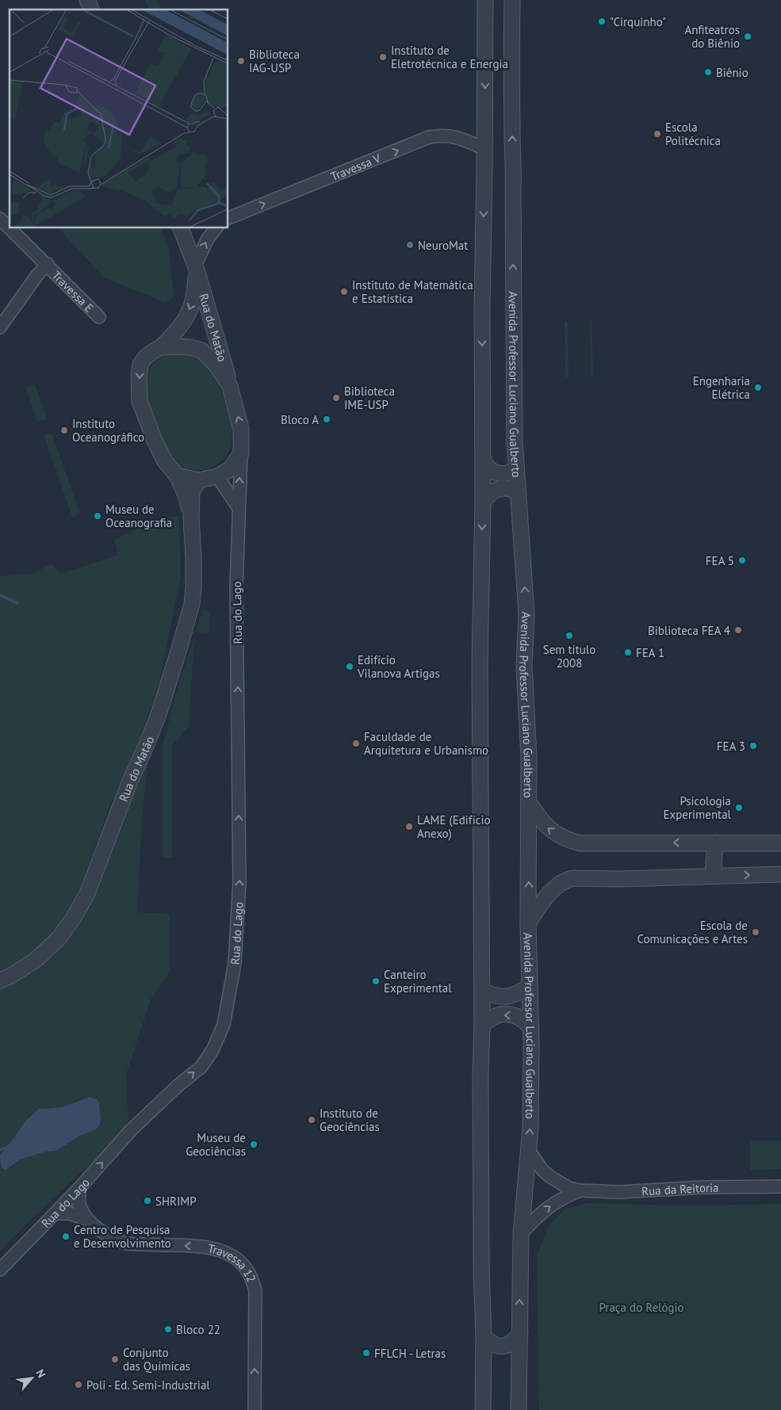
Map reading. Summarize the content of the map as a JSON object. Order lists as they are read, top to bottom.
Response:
{
  "streets": {
    "street": [
      "Travessa V",
      "Travessa E",
      "Rua do Matão",
      "Avenida Professor Luciano Gualberto",
      "Rua do Lago",
      "Rua da Reitoria",
      "Travessa 12"
    ]
  },
  "crossings": [
    ["Rua do Matão", "Rua do Lago"],
    ["Avenida Professor Luciano Gualberto", "Rua da Reitoria"],
    ["Rua do Lago", "Travessa 12"]
  ],
  "one_way": ["Travessa V", "Rua do Lago", "Travessa 12"],
  "parks": ["Praça do Relógio"],
  "places": [
    "\"Cirquinho\"",
    "Anfiteatros do Biênio",
    "Instituto de Eletrotécnica e Energia",
    "Biblioteca IAG-USP",
    "Biênio",
    "Escola Politécnica",
    "NeuroMat",
    "Instituto de Matemática e Estatística",
    "Engenharia Elétrica",
    "Biblioteca IME-USP",
    "Bloco A",
    "Instituto Oceanográfico",
    "Museu de Oceanografia",
    "FEA 5",
    "Biblioteca FEA 4",
    "Sem título 2008",
    "FEA 1",
    "Edifício Vilanova Artigas",
    "Faculdade de Arquitetura e Urbanismo",
    "FEA 3",
    "Psicologia Experimental",
    "LAME (Edifício Anexo)",
    "Escola de Comunicações e Artes",
    "Canteiro Experimental",
    "Instituto de Geociências",
    "Museu de Geociências",
    "SHRIMP",
    "Centro de Pesquisa e Desenvolvimento",
    "Bloco 22",
    "FFLCH - Letras",
    "Conjunto das Químicas",
    "Poli - Ed. Semi-Industrial"
  ],
  "north": "top right"
}
